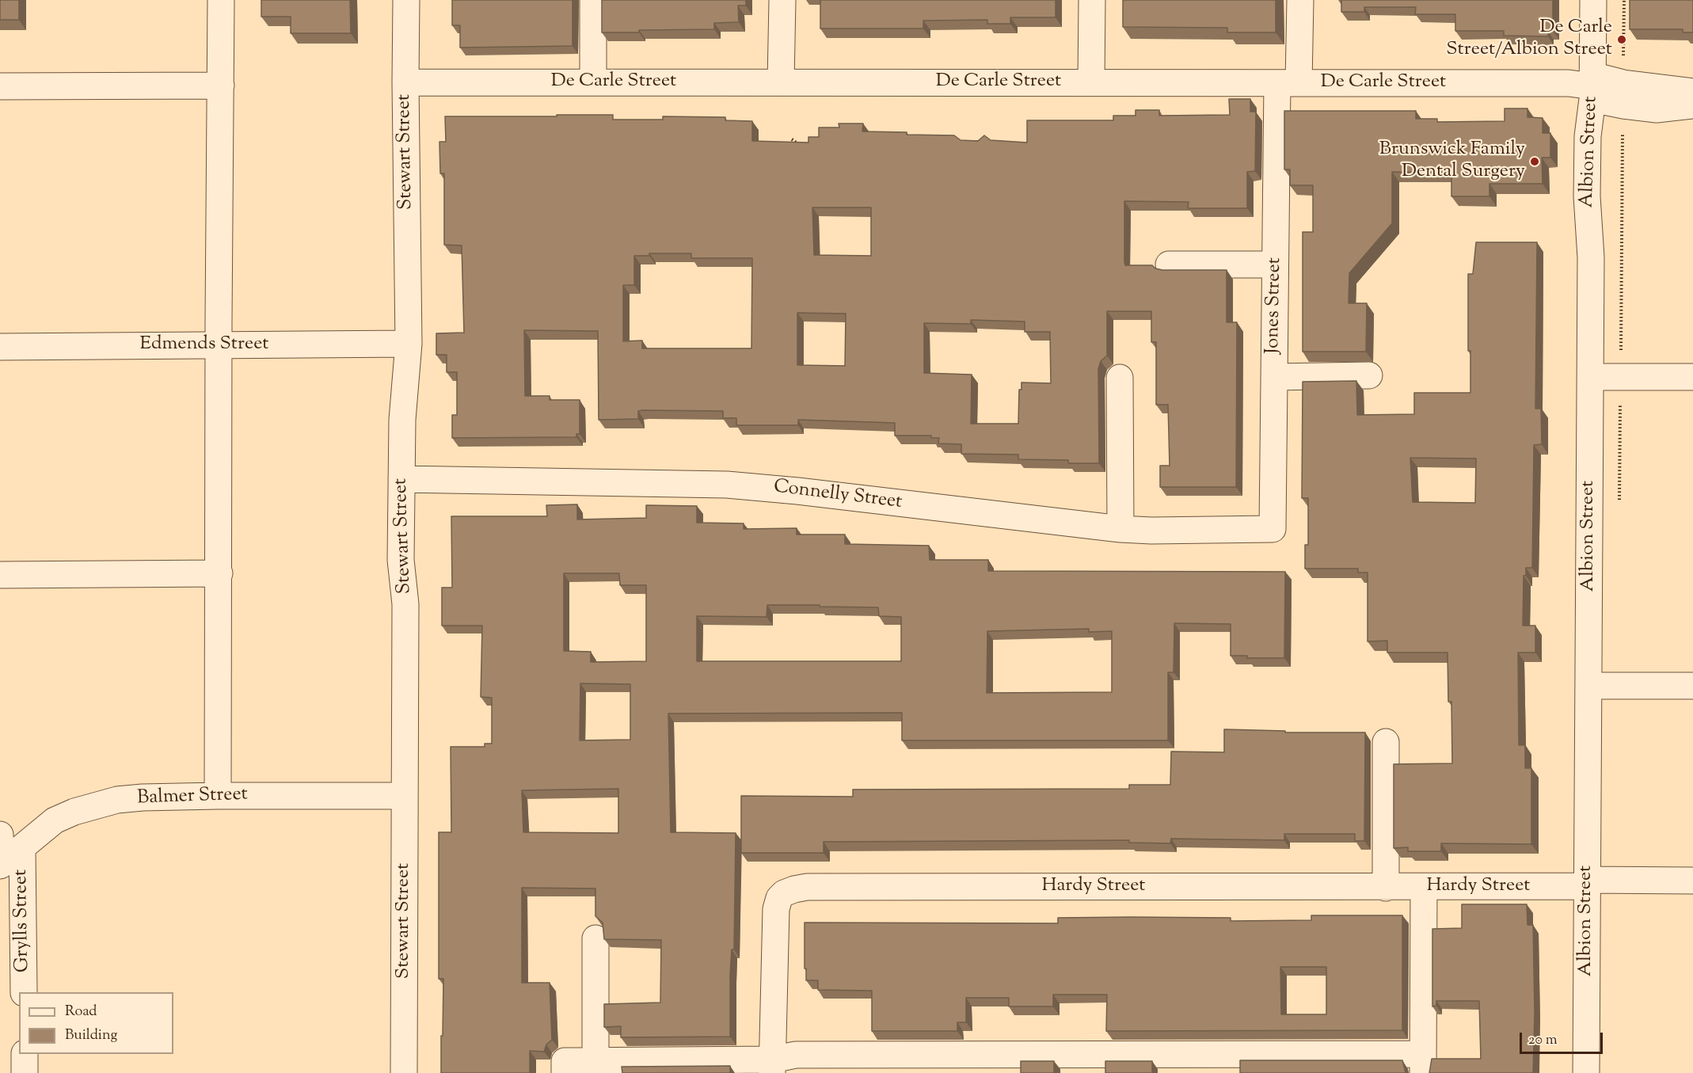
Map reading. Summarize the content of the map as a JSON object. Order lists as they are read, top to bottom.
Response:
{
  "streets": {
    "street": [
      "De Carle Street",
      "Stewart Street",
      "Albion Street",
      "Jones Street",
      "Edmends Street",
      "Connelly Street",
      "Balmer Street",
      "Hardy Street",
      "Grylls Street"
    ]
  },
  "crossings": [
    ["De Carle Street", "Stewart Street"],
    ["De Carle Street", "Albion Street"],
    ["De Carle Street", "Jones Street"],
    ["Stewart Street", "Edmends Street"],
    ["Stewart Street", "Connelly Street"],
    ["Stewart Street", "Balmer Street"],
    ["Albion Street", "Hardy Street"],
    ["Jones Street", "Connelly Street"],
    ["Balmer Street", "Grylls Street"]
  ],
  "places": ["De Carle Street/Albion Street", "Brunswick Family Dental Surgery"],
  "legend": ["Road", "Building"],
  "scale_bar": "20 m"
}
